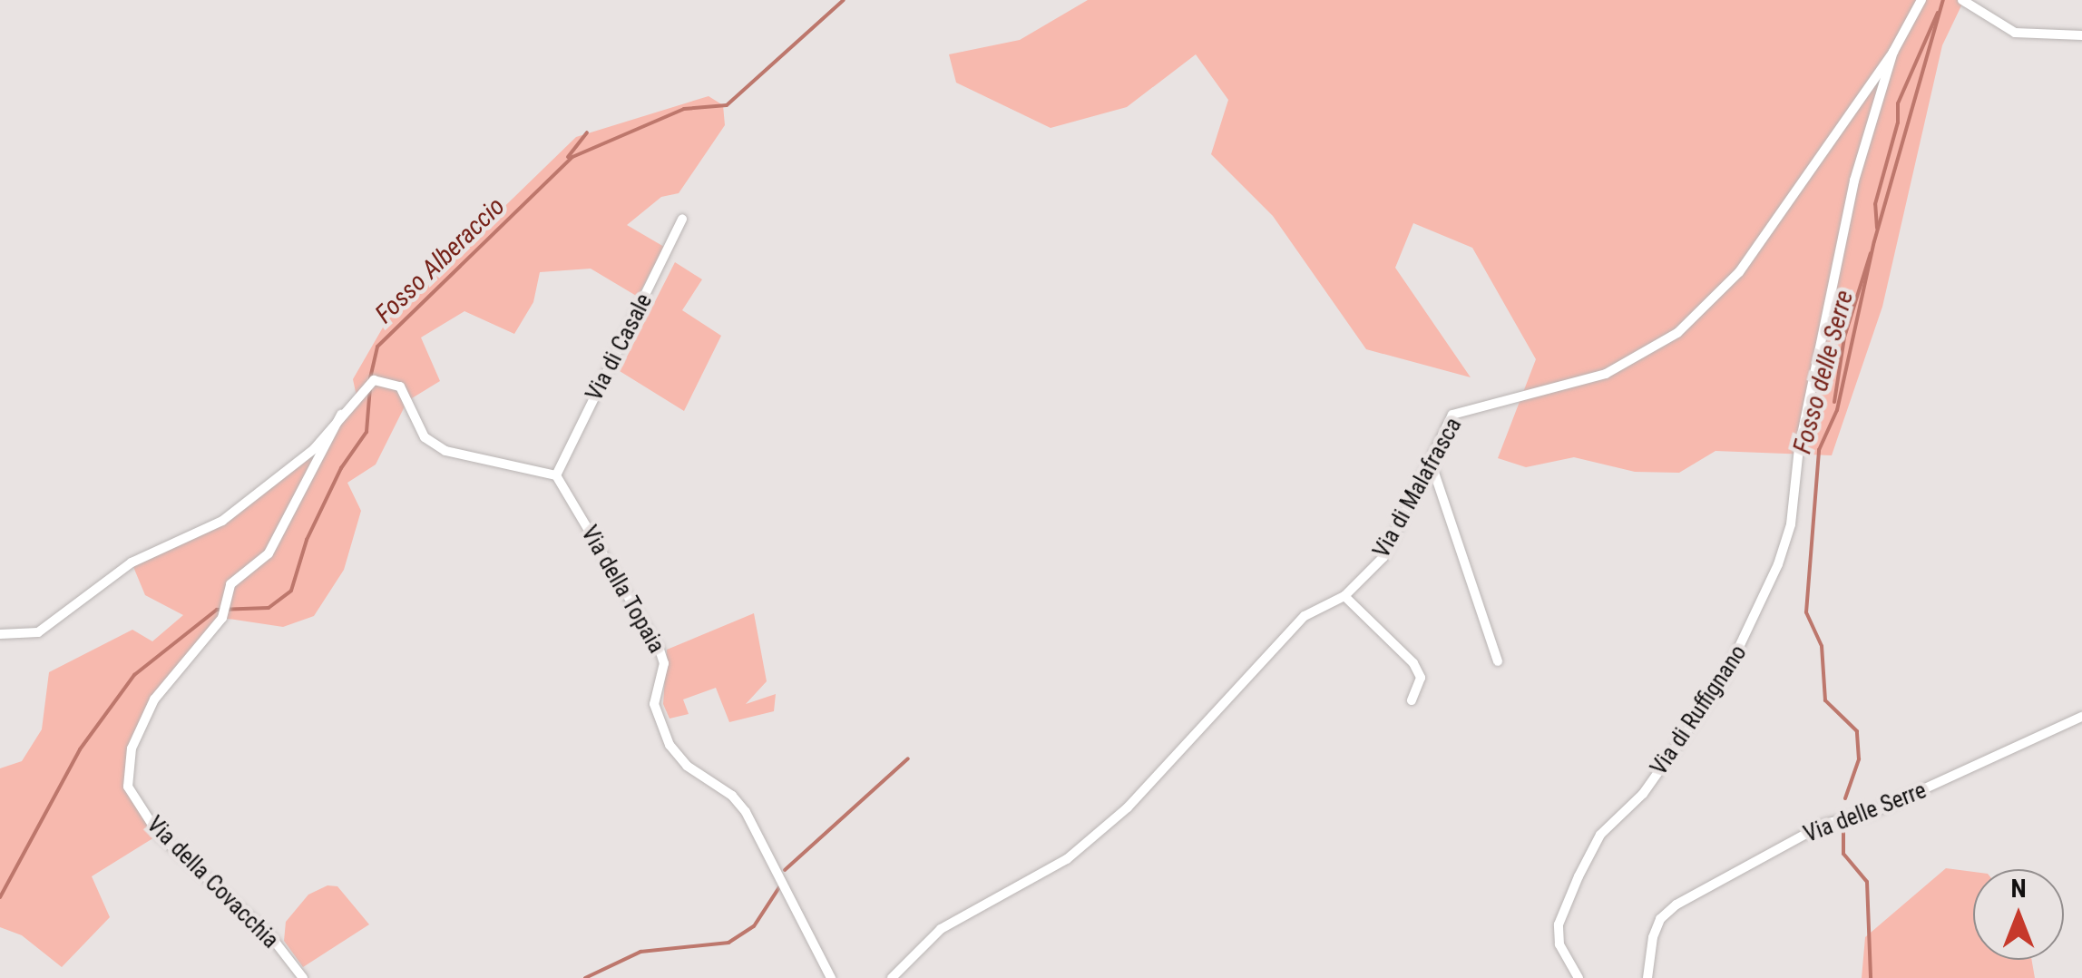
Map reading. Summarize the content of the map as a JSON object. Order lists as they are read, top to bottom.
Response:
{
  "streets": {
    "street": [
      "Via di Casale",
      "Via di Malafrasca",
      "Via della Topaia",
      "Via di Ruffignano",
      "Via delle Serre",
      "Via della Covacchia"
    ]
  },
  "crossings": [
    ["Via di Casale", "Via della Topaia"],
    ["Via di Malafrasca", "Via di Ruffignano"]
  ],
  "water": ["Fosso Alberaccio", "Fosso delle Serre"],
  "north": "top"
}
